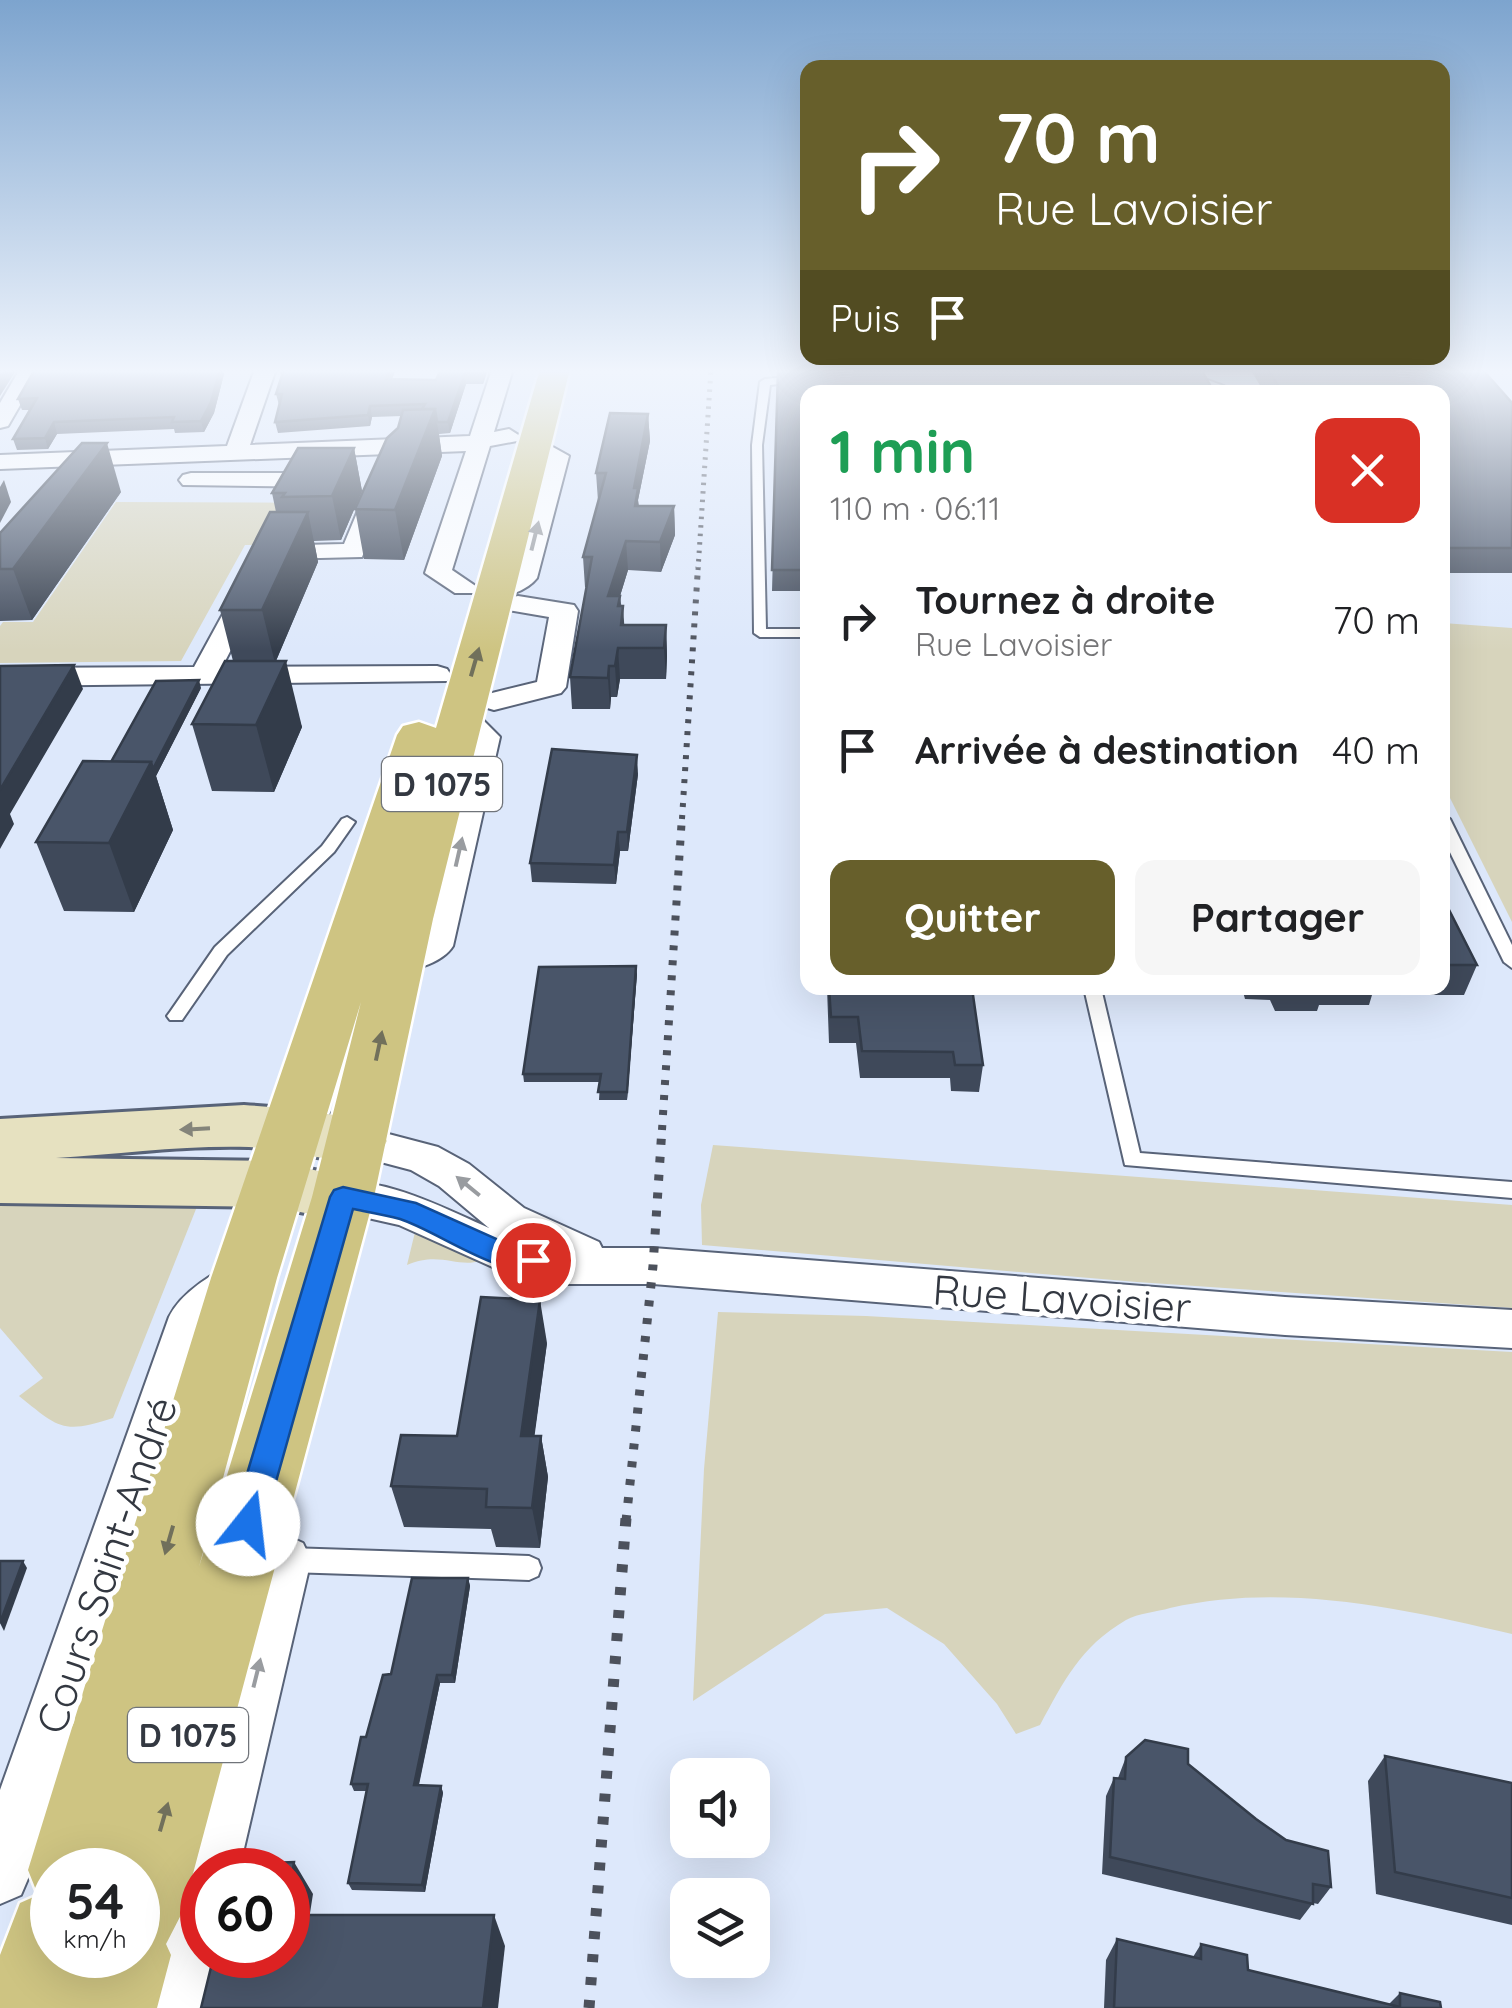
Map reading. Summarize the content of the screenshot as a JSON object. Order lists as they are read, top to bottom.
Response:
{
  "streets": {
    "main road": ["D 1075", "Cours Saint-André"],
    "street": ["Rue Lavoisier"]
  },
  "crossings": [
    ["Rue Lavoisier", "Cours Saint-André"]
  ],
  "page": {
    "turn": ["70 m", "Rue Lavoisier"],
    "then": "Puis",
    "heading": ["1 min", "110 m · 06:11"],
    "list": [
      {
        "name": "Tournez à droite",
        "note": "Rue Lavoisier",
        "value": "70 m"
      },
      {
        "name": "Arrivée à destination",
        "value": "40 m"
      }
    ],
    "buttons": ["Quitter", "Partager"],
    "speed": "54 km/h",
    "limit": "60"
  }
}
